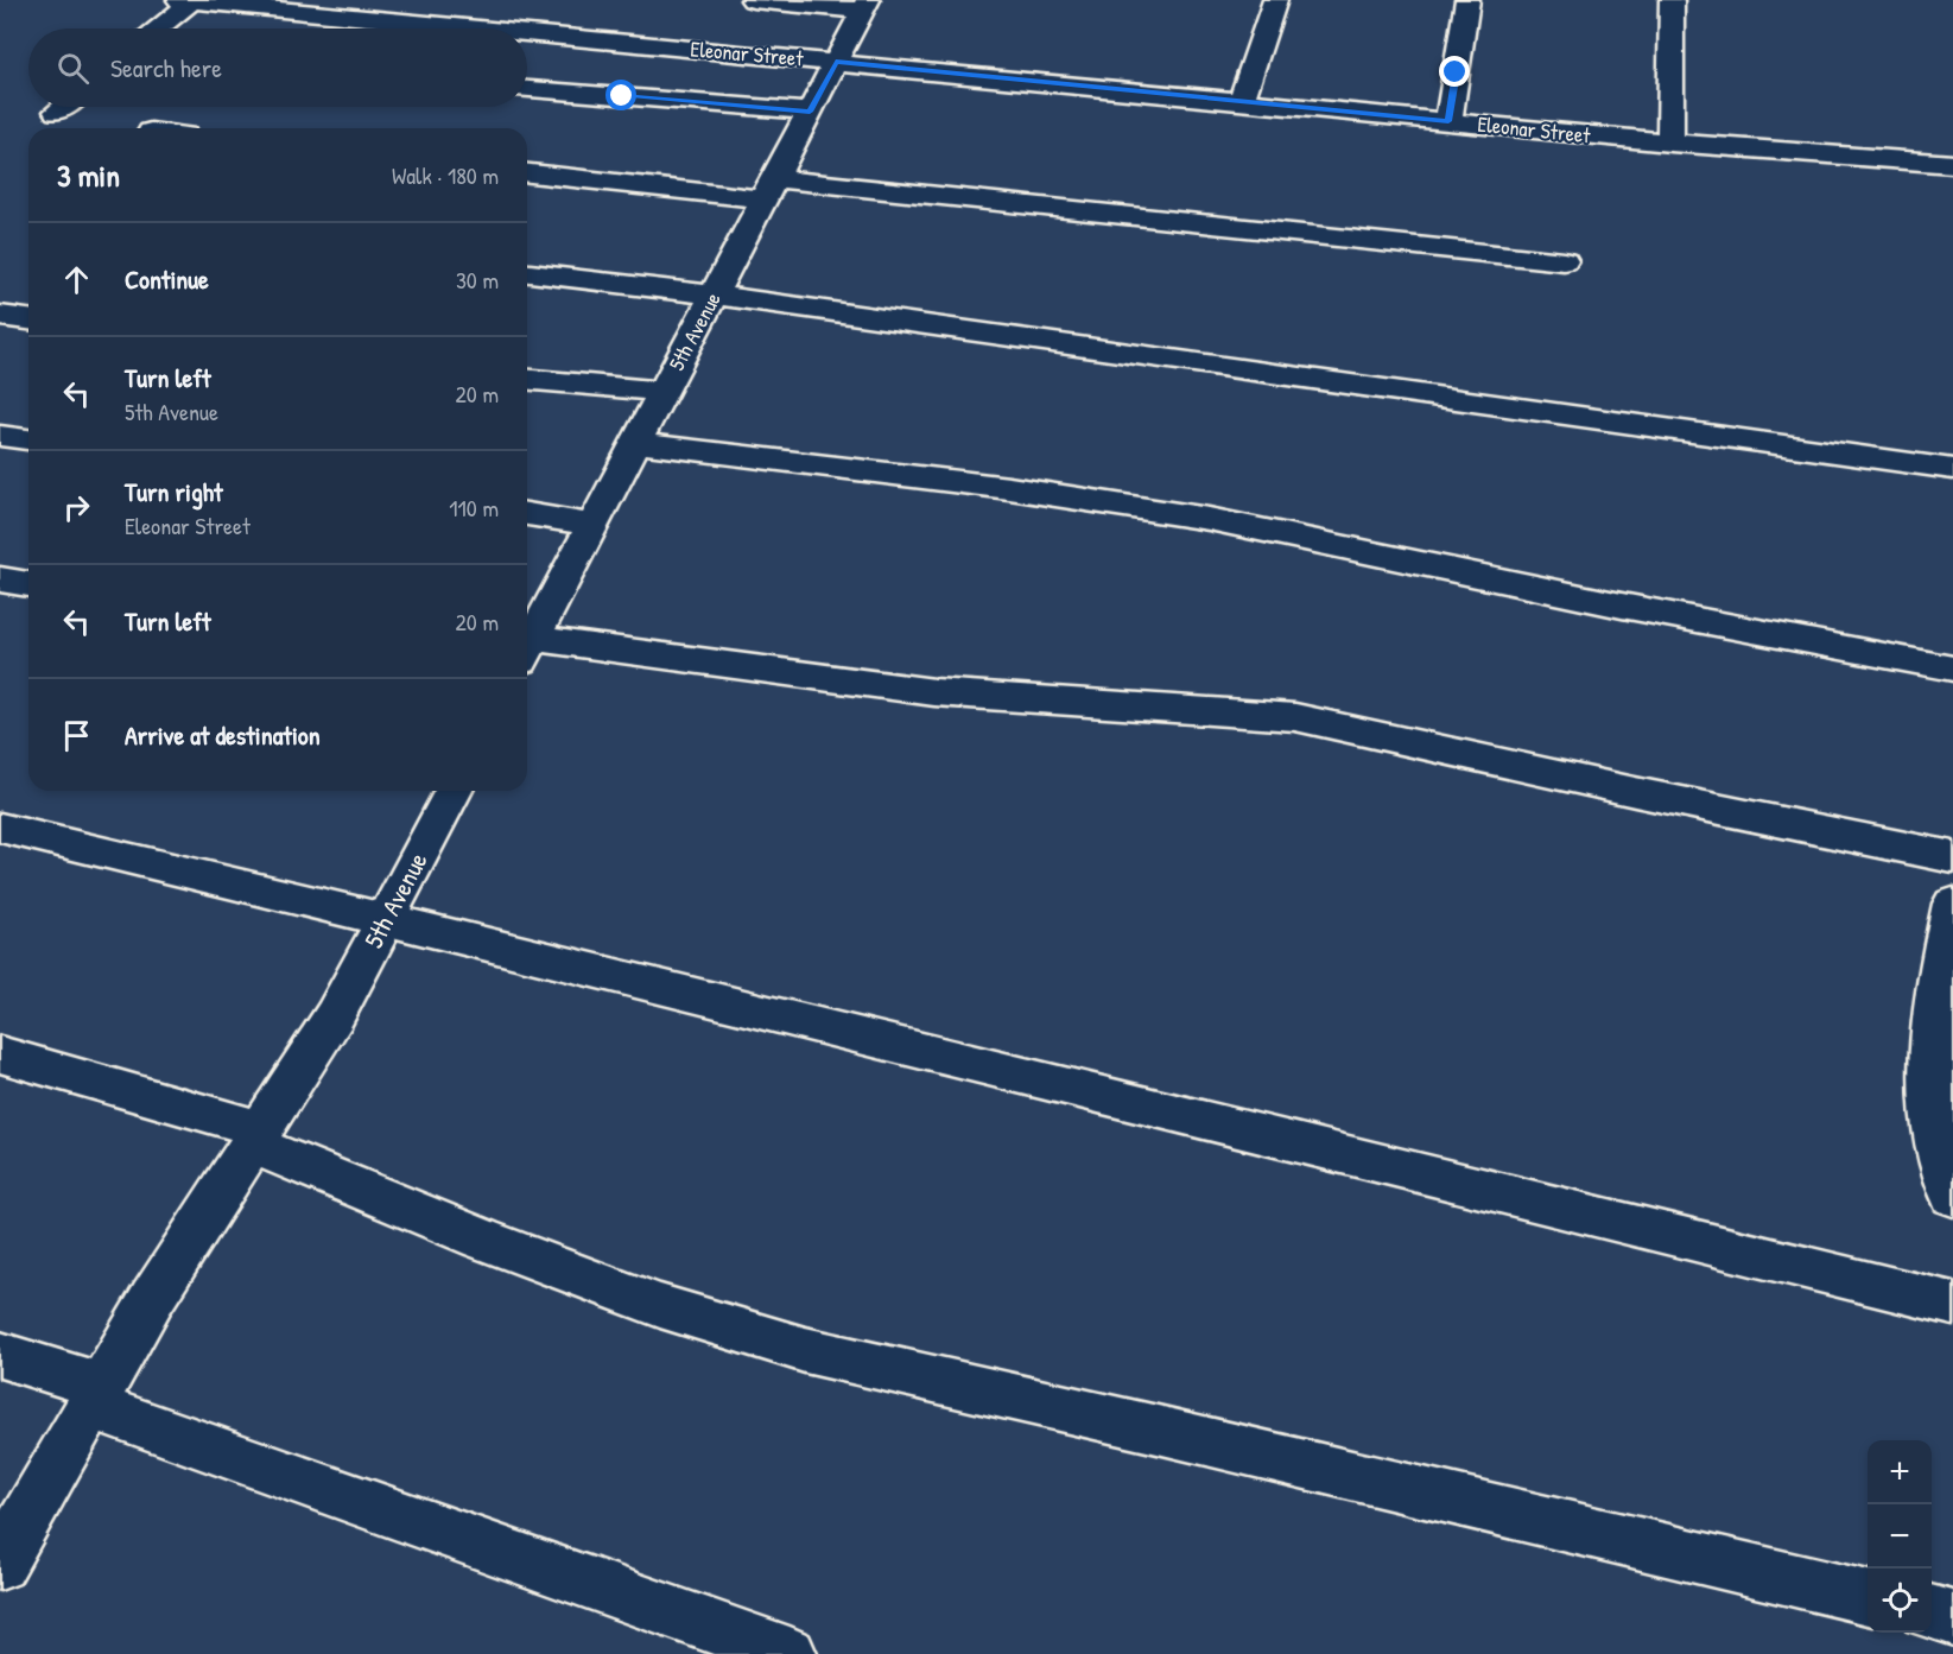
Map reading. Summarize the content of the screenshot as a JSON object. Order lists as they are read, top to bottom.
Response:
{
  "streets": {
    "street": ["Eleonar Street", "5th Avenue"]
  },
  "crossings": [
    ["Eleonar Street", "5th Avenue"]
  ],
  "page": {
    "search": "Search here",
    "heading": ["3 min", "Walk · 180 m"],
    "list": [
      ["Continue", "30 m"],
      ["Turn left", "5th Avenue", "20 m"],
      ["Turn right", "Eleonar Street", "110 m"],
      ["Turn left", "20 m"],
      "Arrive at destination"
    ],
    "map_buttons": ["+", "−"]
  }
}
